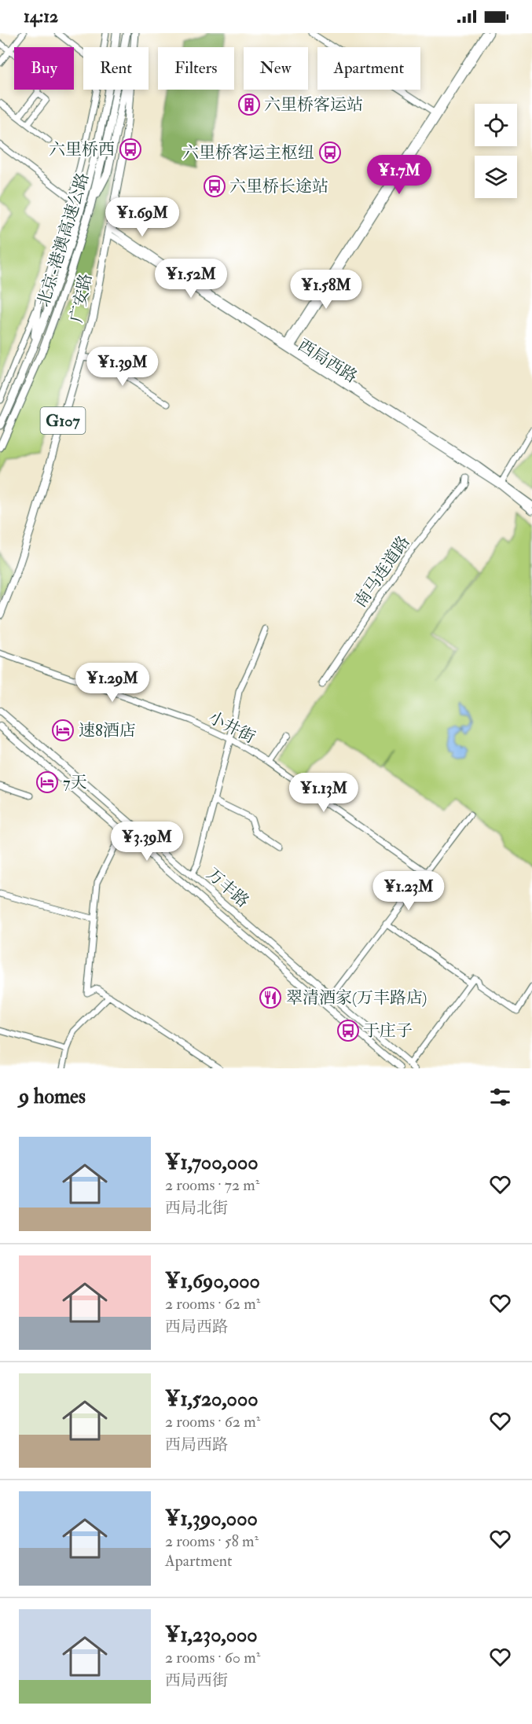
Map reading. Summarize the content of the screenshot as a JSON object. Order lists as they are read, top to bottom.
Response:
{
  "streets": {
    "highway": ["北京-港澳高速公路", "广安路", "G107"],
    "main road": ["万丰路"],
    "street": ["西局西路", "南马连道路", "小井街"]
  },
  "crossings": [
    ["广安路", "西局西路"]
  ],
  "places": {
    "building": ["六里桥客运站"],
    "bus stop": [
      "六里桥西",
      "六里桥客运主枢纽",
      "六里桥长途站",
      "于庄子"
    ],
    "hotel": ["速8酒店", "7天"],
    "restaurant": ["翠清酒家(万丰路店)"]
  },
  "page": {
    "status": "14:12",
    "chip": [
      "Buy",
      "Rent",
      "Filters",
      "New",
      "Apartment"
    ],
    "price": [
      "¥1.7M",
      "¥1.69M",
      "¥1.52M",
      "¥1.58M",
      "¥1.39M",
      "¥1.29M",
      "¥1.13M",
      "¥3.39M",
      "¥1.23M"
    ],
    "heading": "9 homes",
    "list": [
      {
        "name": "¥1,700,000",
        "note": "2 rooms · 72 m² · 西局北街"
      },
      {
        "name": "¥1,690,000",
        "note": "2 rooms · 62 m² · 西局西路"
      },
      {
        "name": "¥1,520,000",
        "note": "2 rooms · 62 m² · 西局西路"
      },
      {
        "name": "¥1,390,000",
        "note": "2 rooms · 58 m² · Apartment"
      },
      {
        "name": "¥1,230,000",
        "note": "2 rooms · 60 m² · 西局西街"
      }
    ]
  }
}
